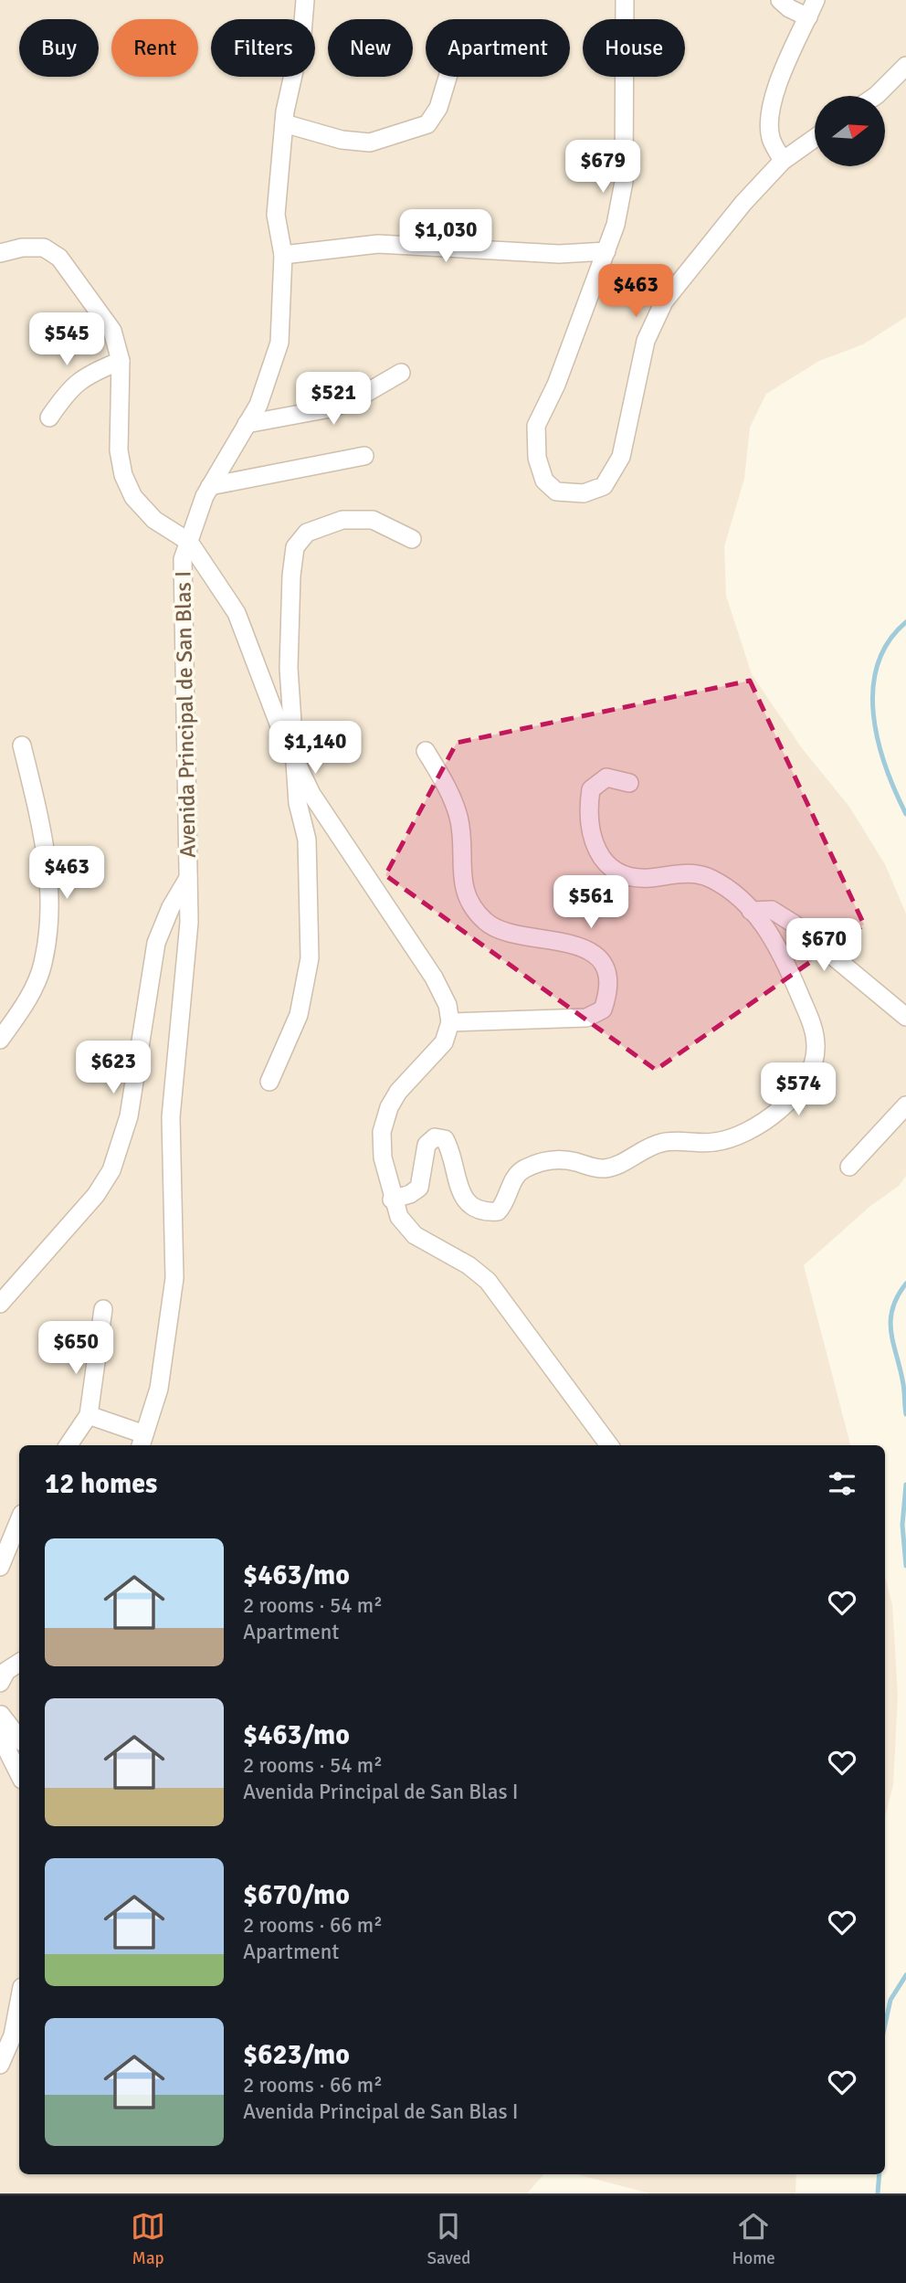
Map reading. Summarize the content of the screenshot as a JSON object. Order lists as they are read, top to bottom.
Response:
{
  "streets": {
    "street": ["Avenida Principal de San Blas I"]
  },
  "north": "right",
  "page": {
    "chip": [
      "Buy",
      "Rent",
      "Filters",
      "New",
      "Apartment",
      "House"
    ],
    "price": [
      "$679",
      "$1,030",
      "$463",
      "$545",
      "$521",
      "$1,140",
      "$463",
      "$561",
      "$670",
      "$623",
      "$574",
      "$650"
    ],
    "heading": "12 homes",
    "list": [
      {
        "name": "$463/mo",
        "note": "2 rooms · 54 m² · Apartment"
      },
      {
        "name": "$463/mo",
        "note": "2 rooms · 54 m² · Avenida Principal de San Blas I"
      },
      {
        "name": "$670/mo",
        "note": "2 rooms · 66 m² · Apartment"
      },
      {
        "name": "$623/mo",
        "note": "2 rooms · 66 m² · Avenida Principal de San Blas I"
      }
    ],
    "tabs": ["Map", "Saved", "Home"]
  }
}
